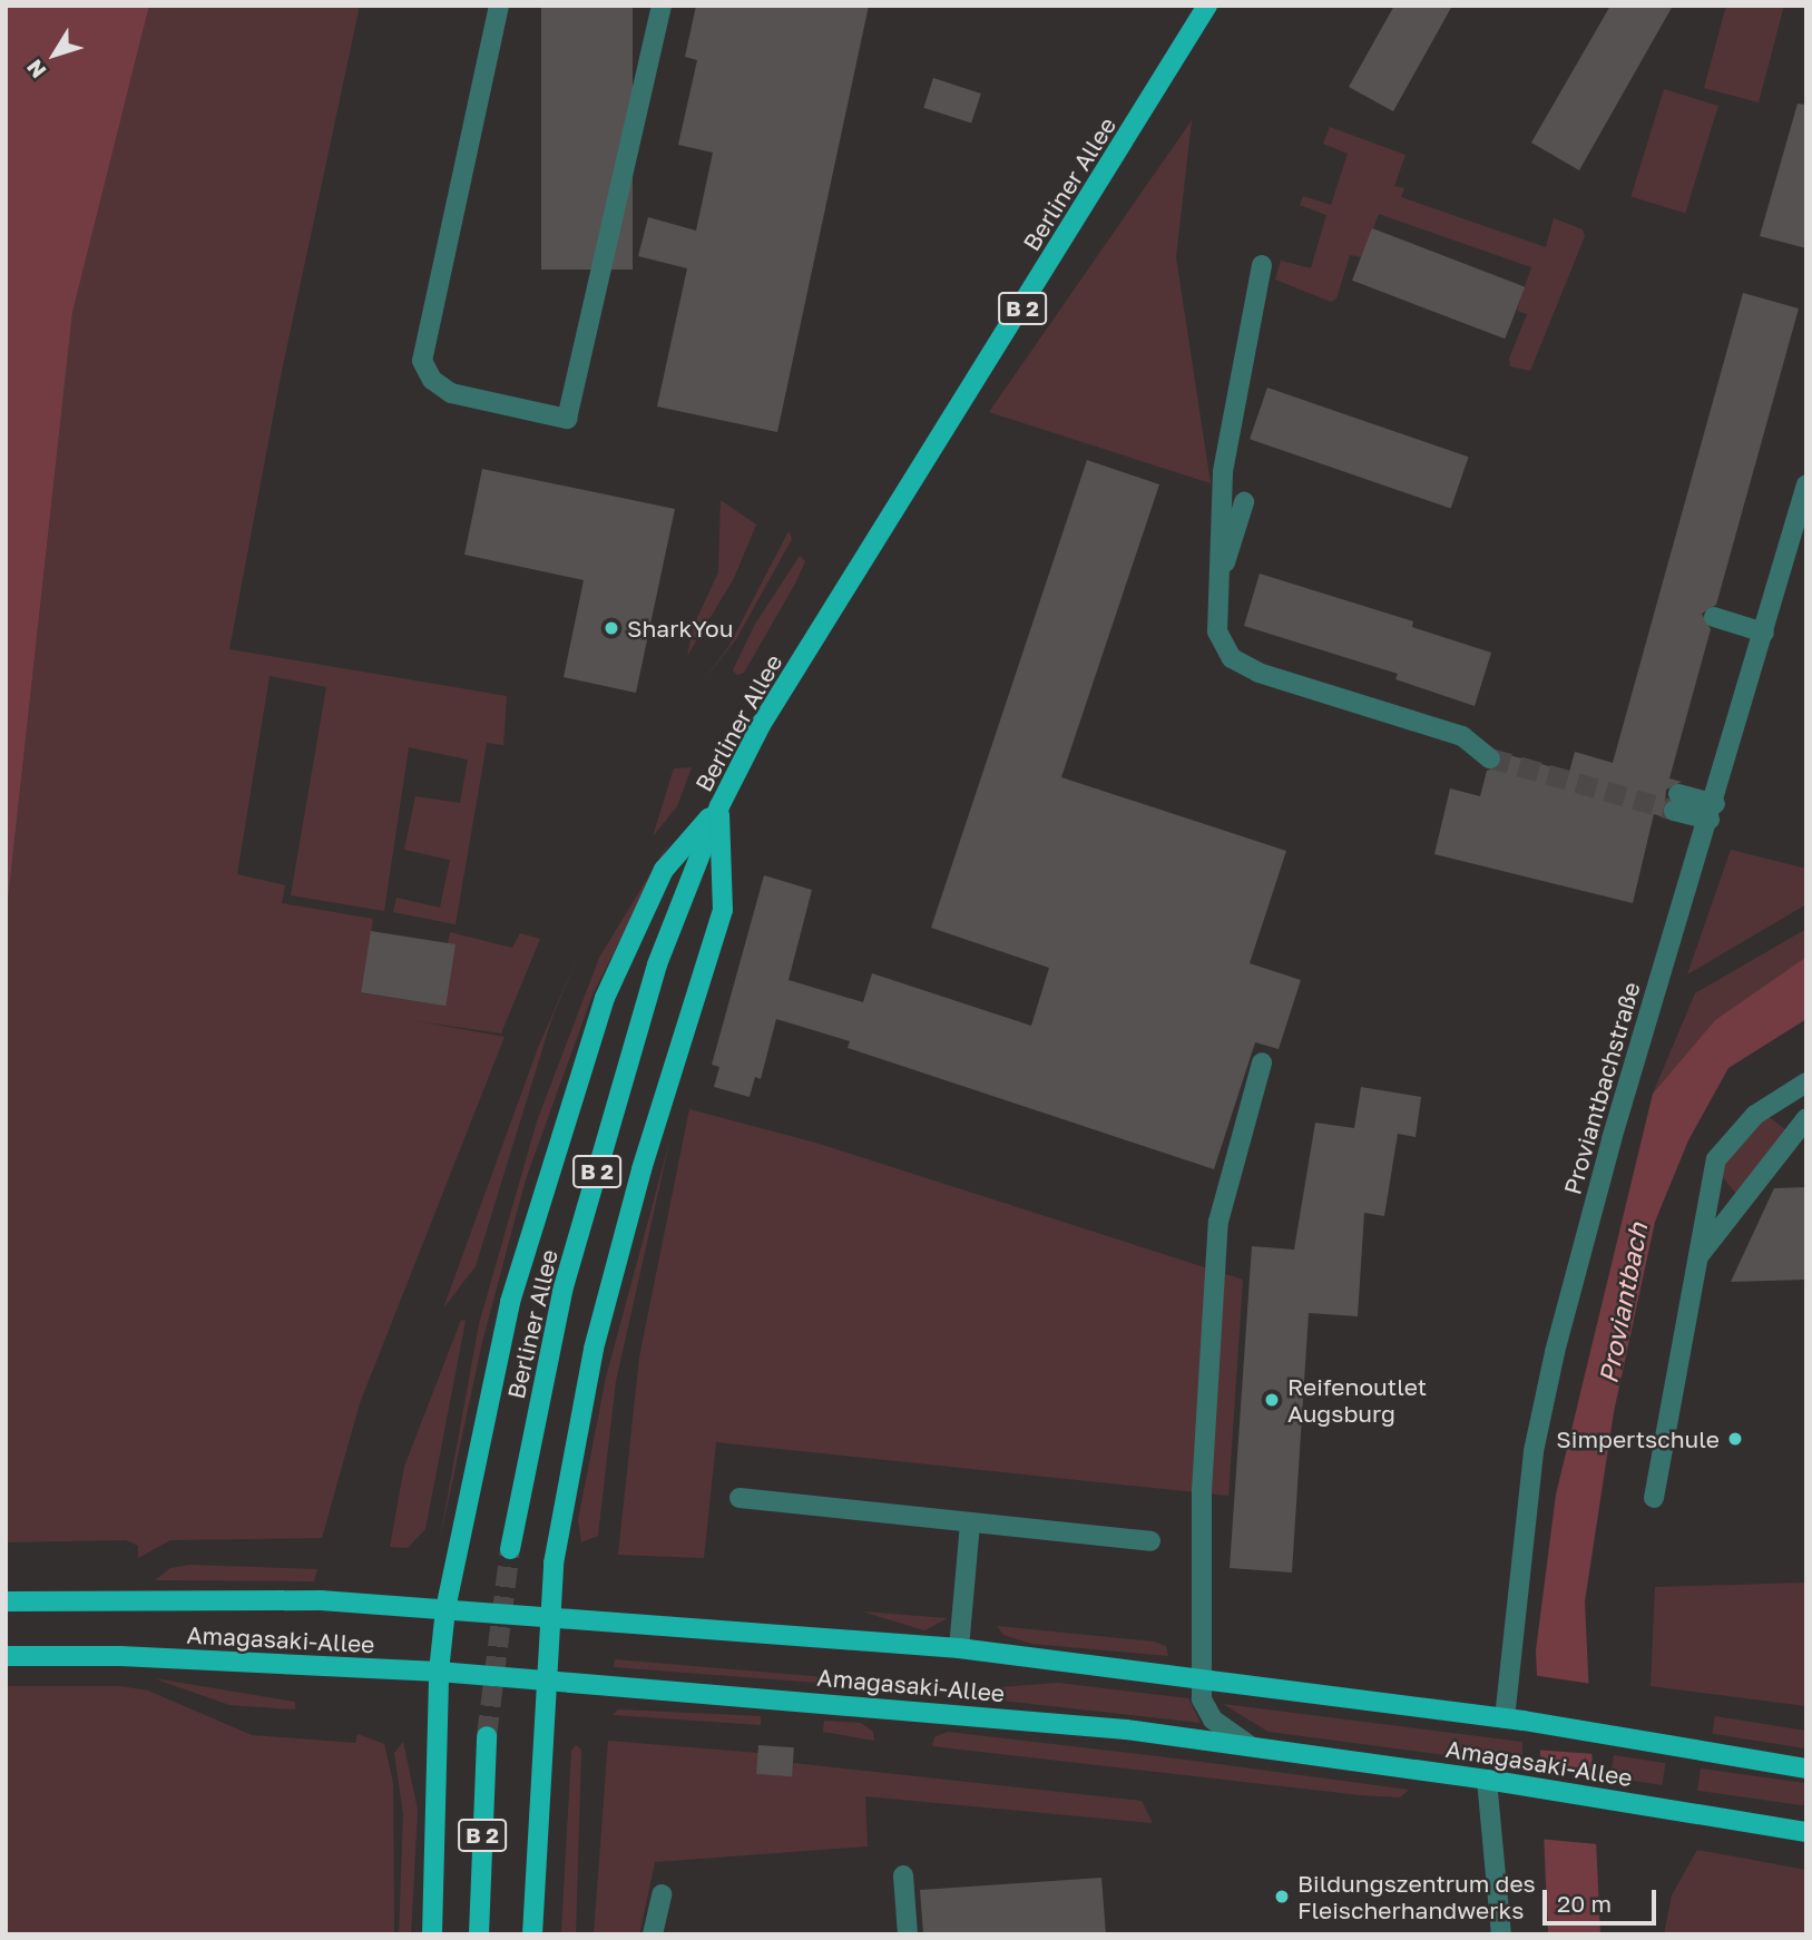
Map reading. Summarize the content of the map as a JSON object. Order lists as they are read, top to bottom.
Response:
{
  "streets": {
    "main road": ["Berliner Allee", "B 2", "Amagasaki-Allee"],
    "street": ["Proviantbachstraße"]
  },
  "crossings": [
    ["Proviantbachstraße", "Amagasaki-Allee"]
  ],
  "water": ["Proviantbach"],
  "places": [
    "SharkYou",
    "Reifenoutlet Augsburg",
    "Simpertschule",
    "Bildungszentrum des Fleischerhandwerks"
  ],
  "scale_bar": "20 m",
  "north": "bottom left"
}
